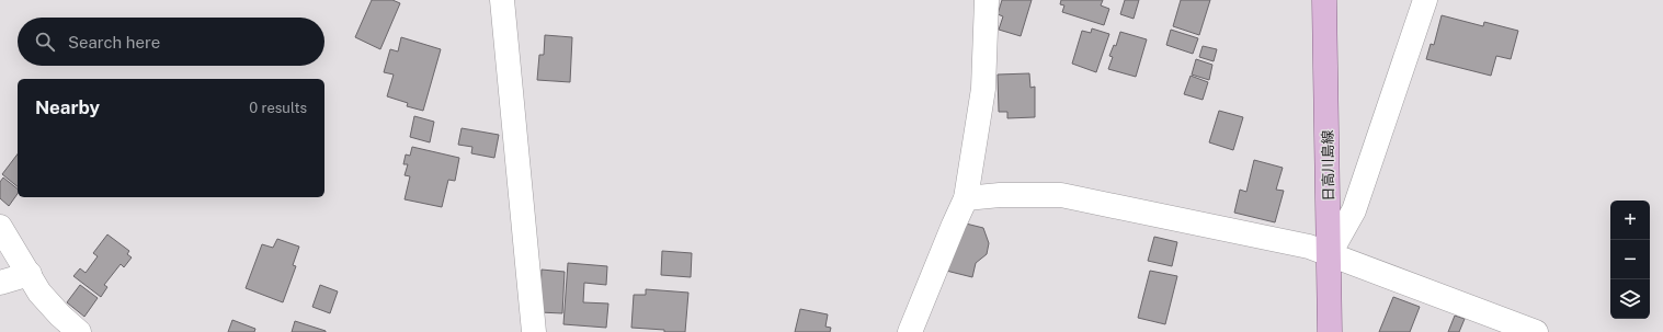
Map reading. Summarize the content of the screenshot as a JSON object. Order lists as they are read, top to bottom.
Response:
{
  "streets": {
    "main road": ["日高川島線"]
  },
  "page": {
    "search": "Search here",
    "heading": ["Nearby", "0 results"],
    "map_buttons": ["+", "−"]
  }
}
